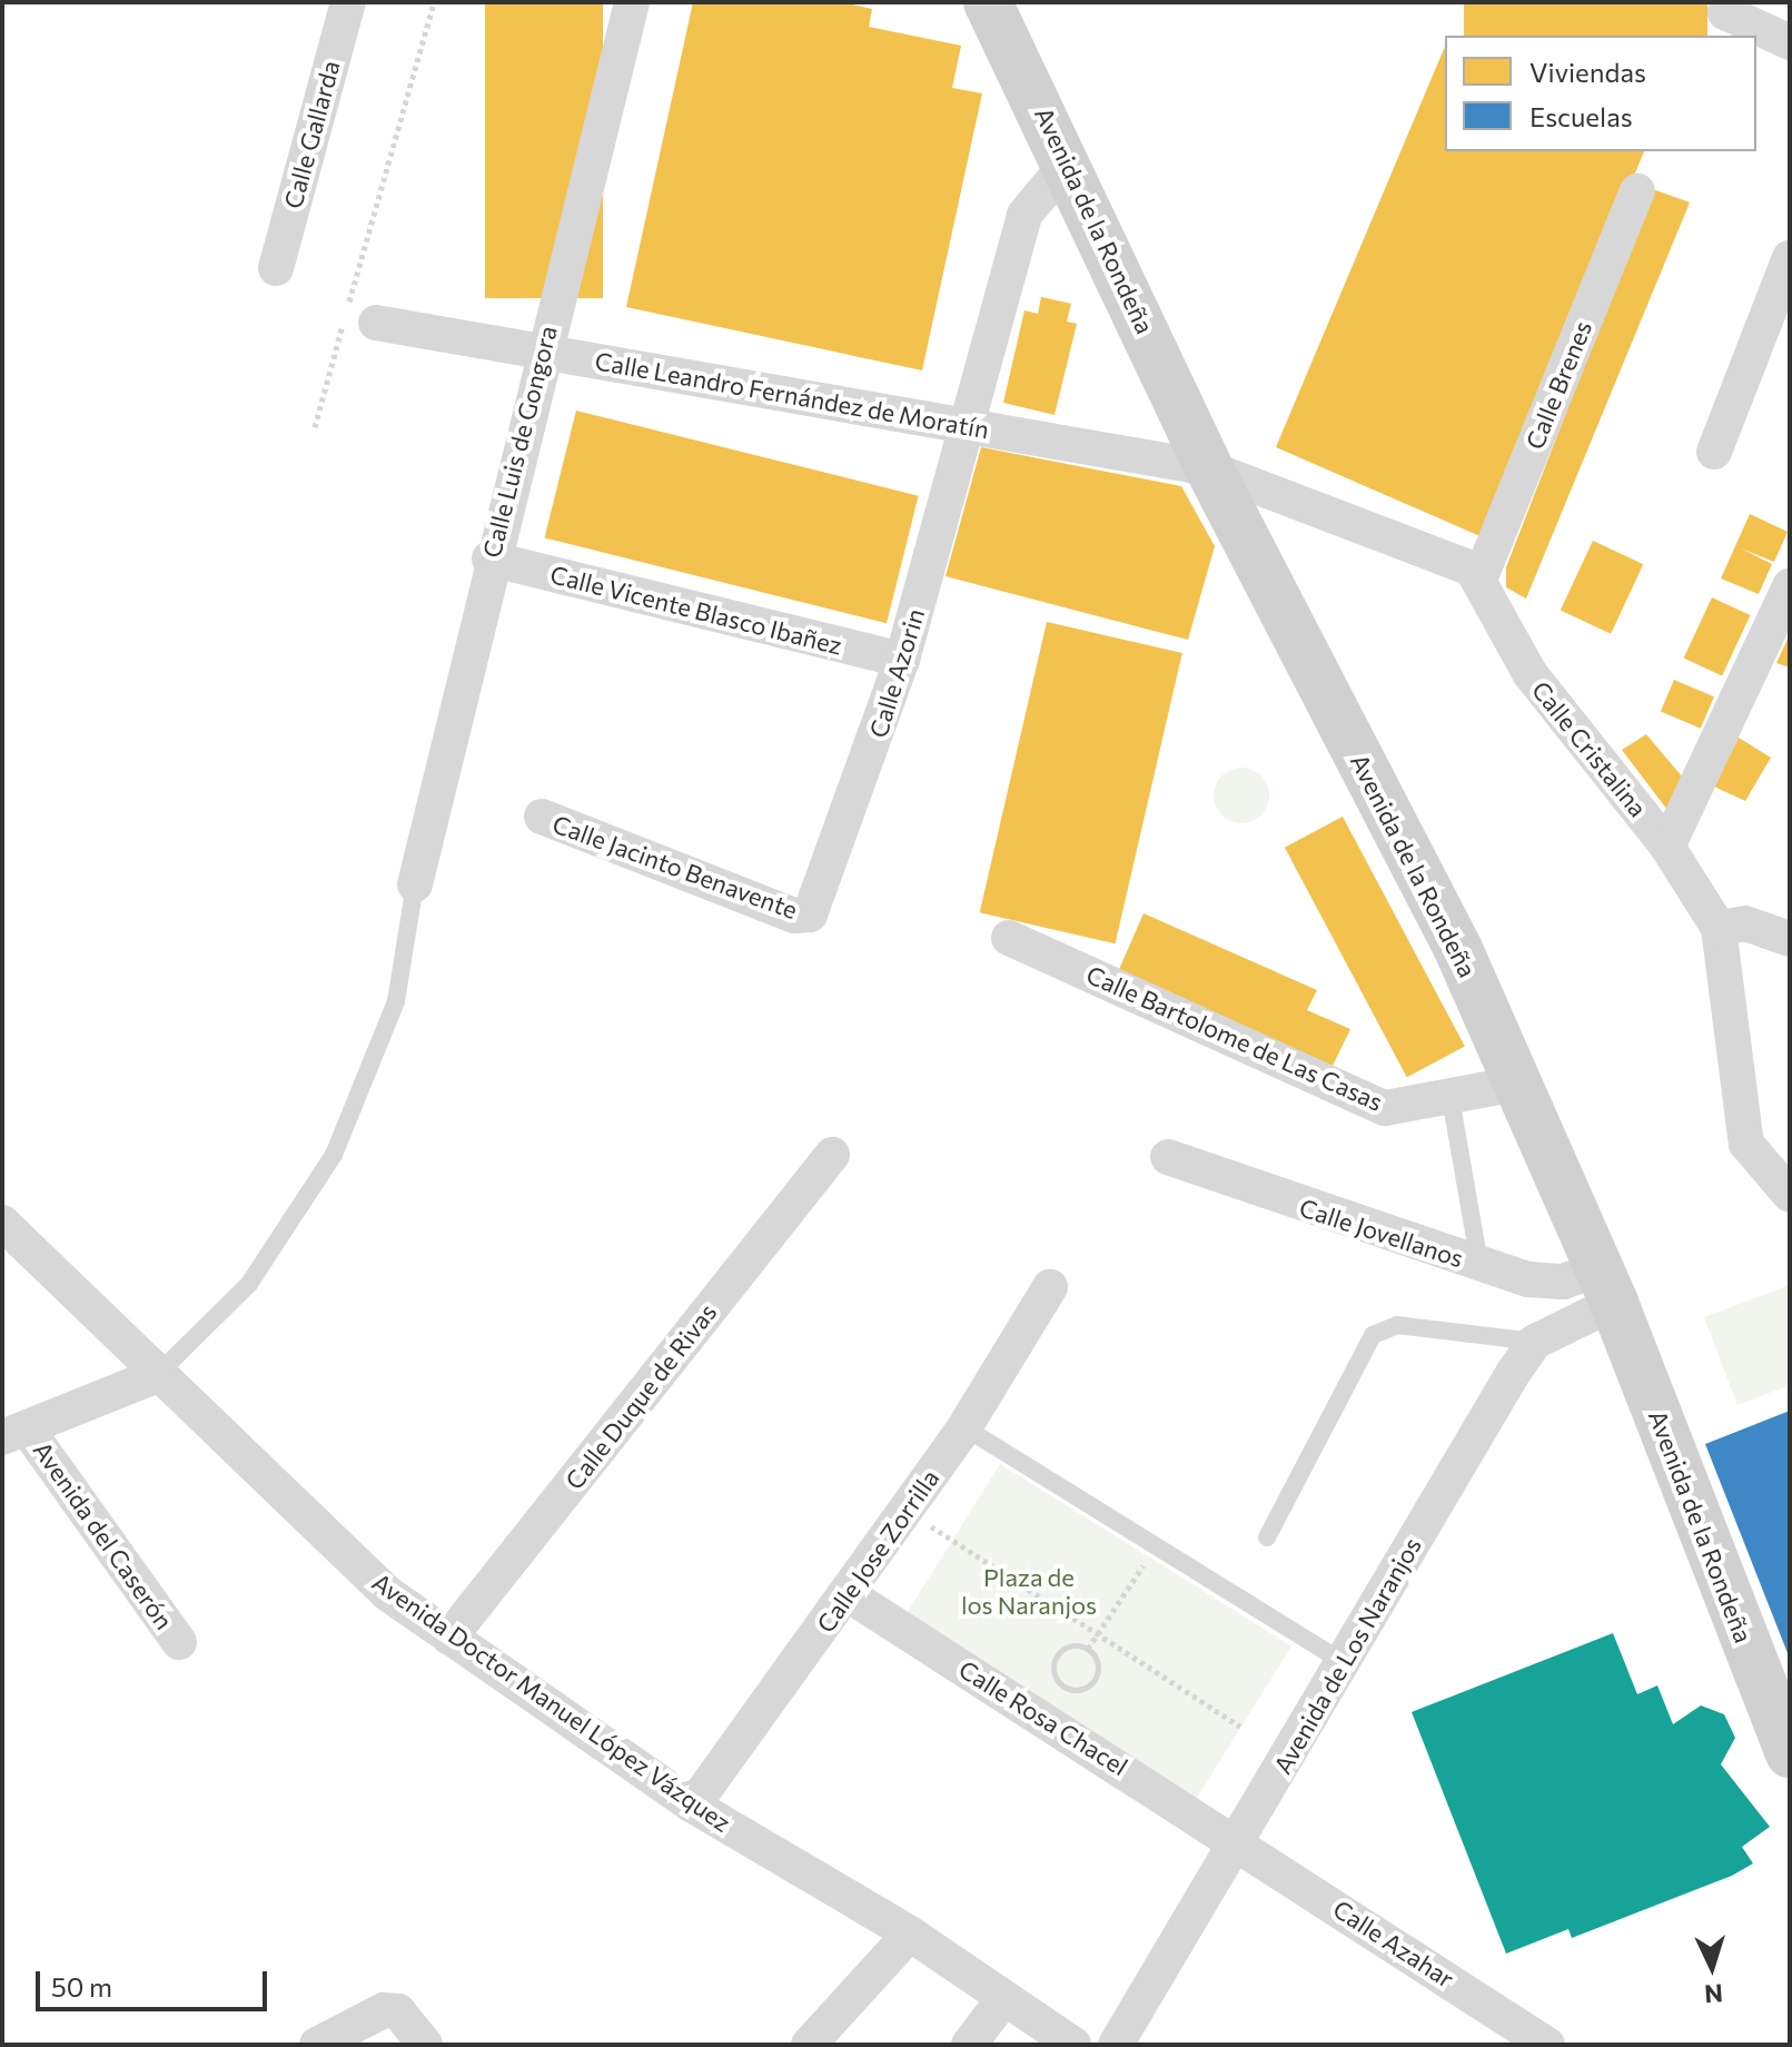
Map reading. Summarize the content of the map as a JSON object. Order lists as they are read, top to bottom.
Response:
{
  "streets": {
    "street": [
      "Calle Gallarda",
      "Avenida de la Rondeña",
      "Calle Brenes",
      "Calle Leandro Fernández de Moratín",
      "Calle Luis de Gongora",
      "Calle Vicente Blasco Ibañez",
      "Calle Azorin",
      "Calle Cristalina",
      "Calle Jacinto Benavente",
      "Calle Bartolome de Las Casas",
      "Calle Jovellanos",
      "Calle Duque de Rivas",
      "Avenida del Caserón",
      "Calle Jose Zorrilla",
      "Avenida de Los Naranjos",
      "Avenida Doctor Manuel López Vázquez",
      "Calle Rosa Chacel",
      "Calle Azahar"
    ]
  },
  "crossings": [
    ["Avenida de la Rondeña", "Calle Leandro Fernández de Moratín"],
    ["Avenida de la Rondeña", "Calle Azorin"],
    ["Avenida de la Rondeña", "Calle Bartolome de Las Casas"],
    ["Avenida de la Rondeña", "Calle Jovellanos"],
    ["Calle Brenes", "Calle Cristalina"],
    ["Calle Leandro Fernández de Moratín", "Calle Luis de Gongora"],
    ["Calle Leandro Fernández de Moratín", "Calle Azorin"],
    ["Calle Luis de Gongora", "Calle Vicente Blasco Ibañez"],
    ["Calle Vicente Blasco Ibañez", "Calle Azorin"],
    ["Calle Azorin", "Calle Jacinto Benavente"],
    ["Calle Duque de Rivas", "Avenida Doctor Manuel López Vázquez"],
    ["Avenida del Caserón", "Avenida Doctor Manuel López Vázquez"],
    ["Calle Jose Zorrilla", "Avenida Doctor Manuel López Vázquez"],
    ["Calle Jose Zorrilla", "Calle Rosa Chacel"],
    ["Avenida de Los Naranjos", "Calle Rosa Chacel"],
    ["Avenida de Los Naranjos", "Calle Azahar"],
    ["Calle Rosa Chacel", "Calle Azahar"]
  ],
  "parks": ["Plaza de los Naranjos"],
  "legend": ["Viviendas", "Escuelas"],
  "scale_bar": "50 m",
  "north": "bottom"
}
